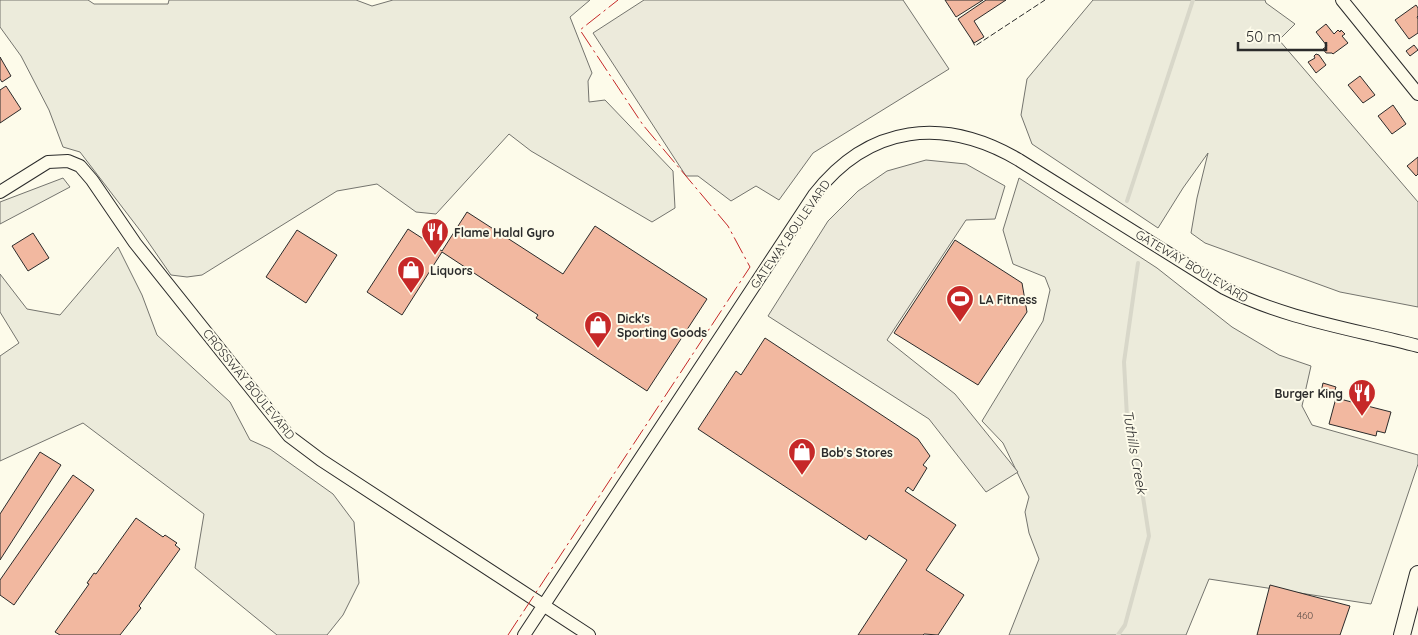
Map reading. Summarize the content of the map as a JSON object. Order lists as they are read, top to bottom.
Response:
{
  "streets": {
    "street": ["GATEWAY BOULEVARD", "CROSSWAY BOULEVARD"]
  },
  "crossings": [
    ["GATEWAY BOULEVARD", "CROSSWAY BOULEVARD"]
  ],
  "water": ["Tuthills Creek"],
  "places": {
    "restaurant": ["Flame Halal Gyro", "Burger King"],
    "shop": ["Liquors", "Dick's Sporting Goods", "Bob's Stores"],
    "sports": ["LA Fitness"]
  },
  "house_numbers": ["460"],
  "scale_bar": "50 m"
}
